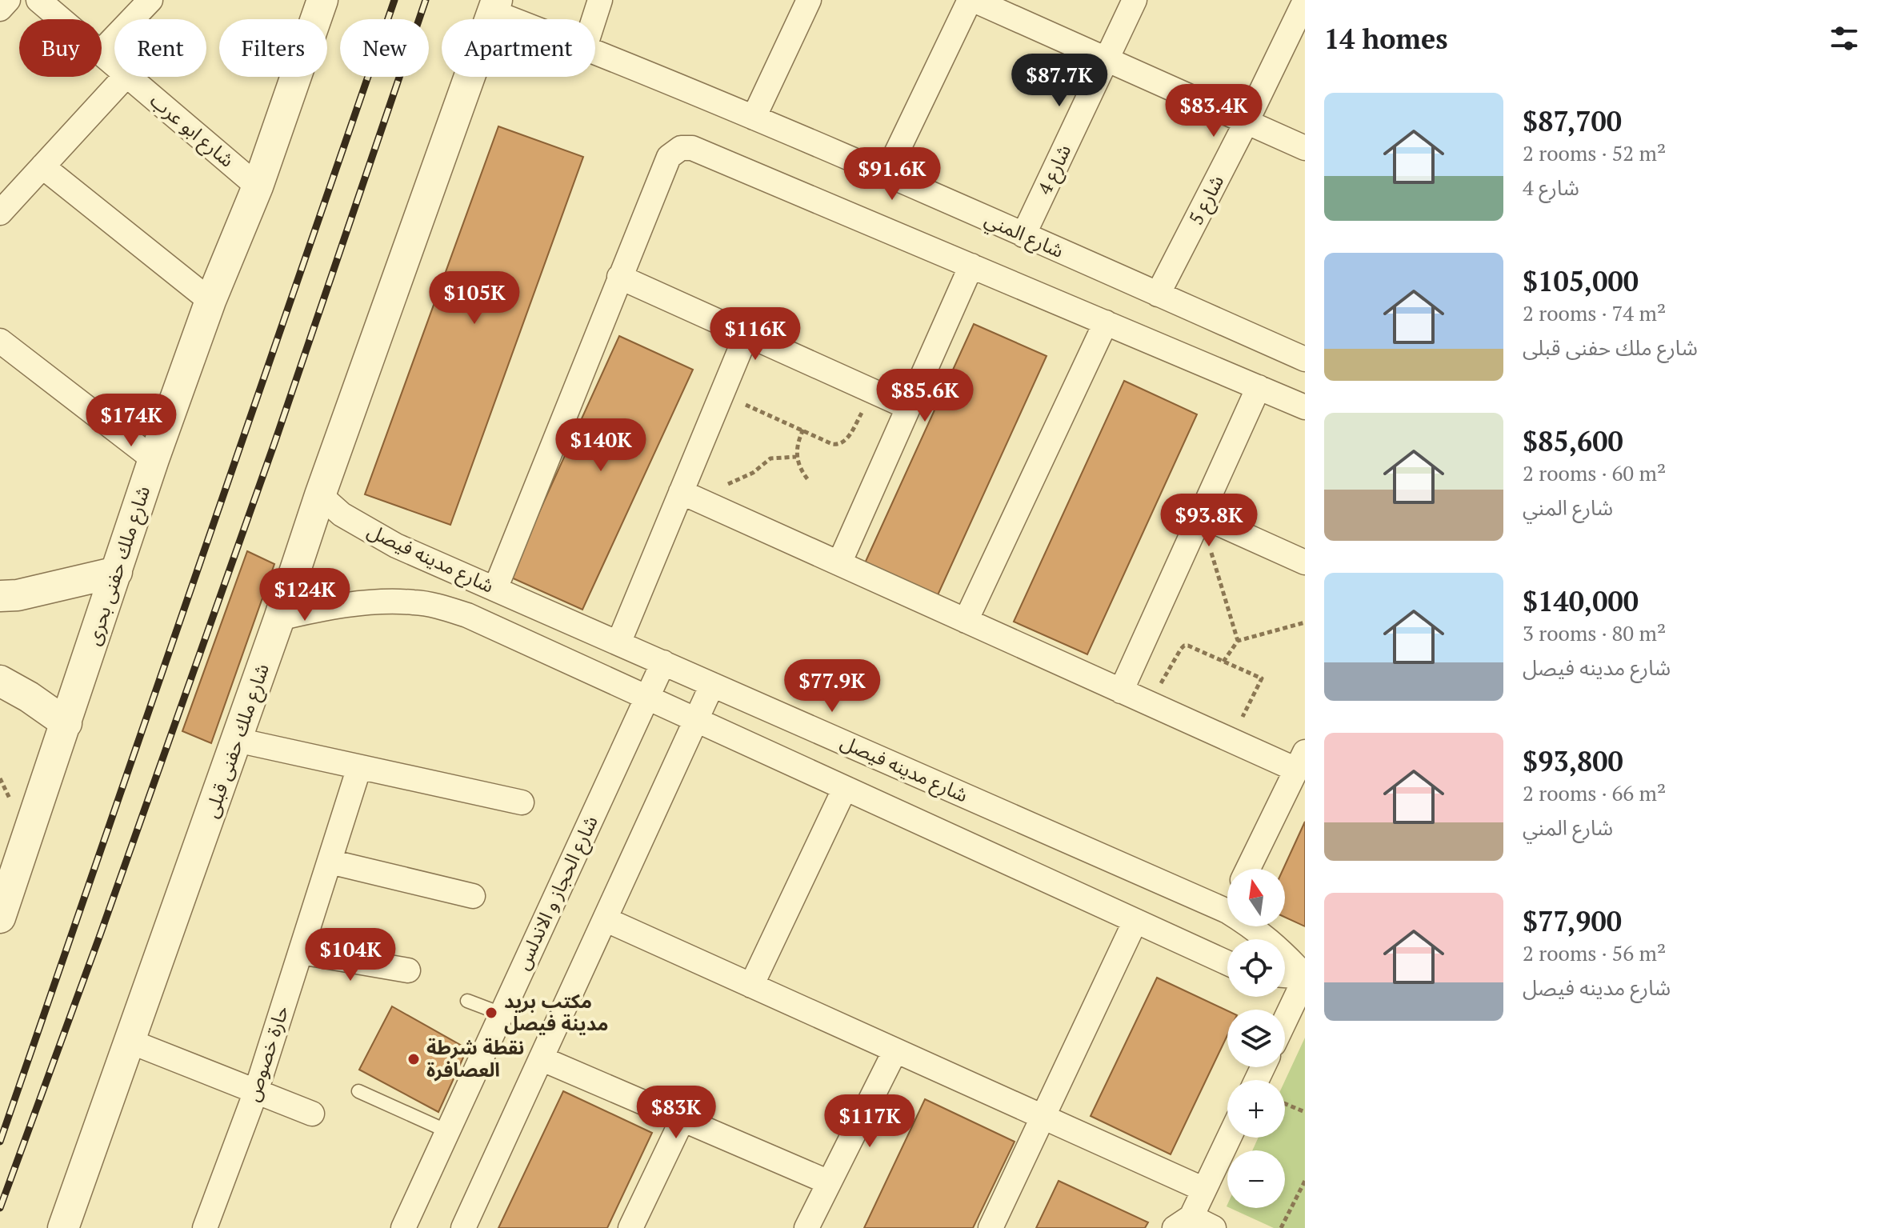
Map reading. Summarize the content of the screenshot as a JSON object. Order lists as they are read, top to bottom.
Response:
{
  "streets": {
    "street": [
      "شارع ابو عرب",
      "شارع 4",
      "شارع 5",
      "شارع المني",
      "شارع مدينه فيصل",
      "شارع ملك حفنى بحرى",
      "شارع ملك حفنى قبلى",
      "شارع الحجاز و الاندلس",
      "حارة خصوص"
    ]
  },
  "crossings": [
    ["شارع ابو عرب", "شارع ملك حفنى بحرى"],
    ["شارع 4", "شارع المني"],
    ["شارع 5", "شارع المني"],
    ["شارع المني", "شارع ملك حفنى قبلى"],
    ["شارع مدينه فيصل", "شارع ملك حفنى قبلى"],
    ["شارع مدينه فيصل", "شارع الحجاز و الاندلس"]
  ],
  "places": ["مكتب بريد مدينة فيصل", "نقطة شرطة العصافرة"],
  "north": "top",
  "page": {
    "heading": "14 homes",
    "chip": [
      "Buy",
      "Rent",
      "Filters",
      "New",
      "Apartment"
    ],
    "price": [
      "$87.7K",
      "$83.4K",
      "$91.6K",
      "$105K",
      "$116K",
      "$85.6K",
      "$174K",
      "$140K",
      "$93.8K",
      "$124K",
      "$77.9K",
      "$104K",
      "$83K",
      "$117K"
    ],
    "list": [
      {
        "name": "$87,700",
        "note": "2 rooms · 52 m² · شارع 4"
      },
      {
        "name": "$105,000",
        "note": "2 rooms · 74 m² · شارع ملك حفنى قبلى"
      },
      {
        "name": "$85,600",
        "note": "2 rooms · 60 m² · شارع المني"
      },
      {
        "name": "$140,000",
        "note": "3 rooms · 80 m² · شارع مدينه فيصل"
      },
      {
        "name": "$93,800",
        "note": "2 rooms · 66 m² · شارع المني"
      },
      {
        "name": "$77,900",
        "note": "2 rooms · 56 m² · شارع مدينه فيصل"
      }
    ],
    "map_buttons": ["+", "−"]
  }
}
